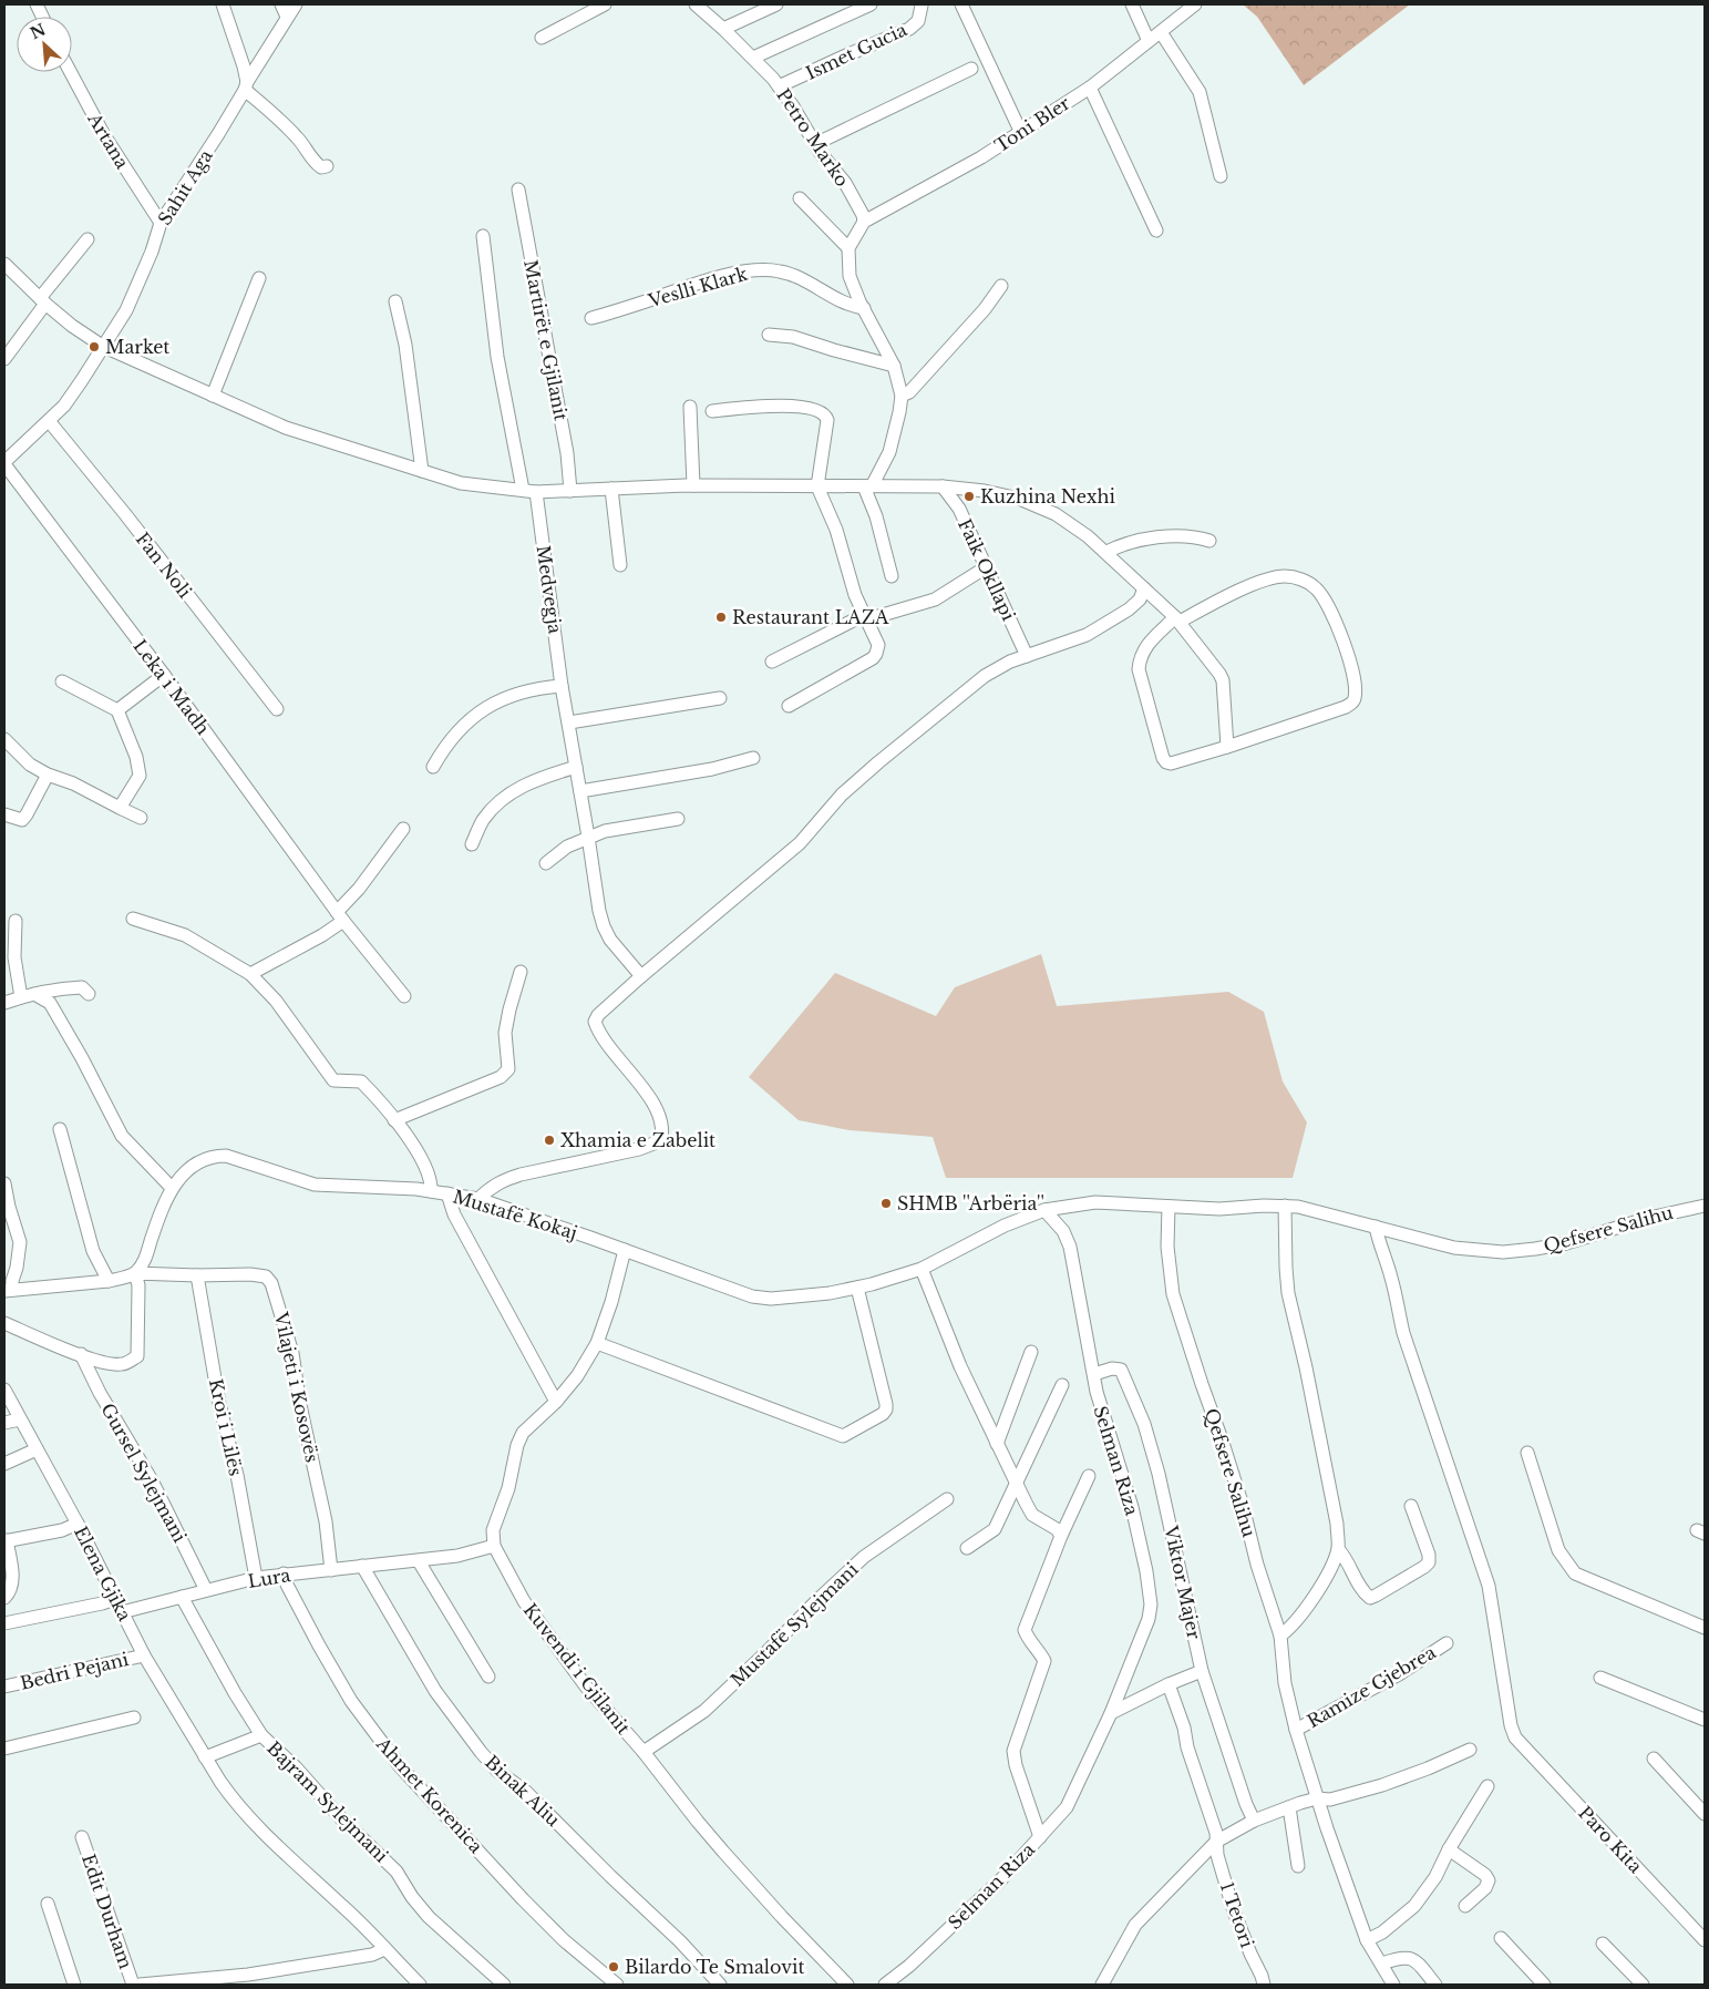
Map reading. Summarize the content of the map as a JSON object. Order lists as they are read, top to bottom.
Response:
{
  "streets": {
    "street": [
      "Ismet Gucia",
      "Toni Bler",
      "Petro Marko",
      "Artana",
      "Sahit Aga",
      "Veslli Klark",
      "Martirët e Gjilanit",
      "Fan Noli",
      "Faik Okllapi",
      "Medvegja",
      "Leka i Madh",
      "Mustafë Kokaj",
      "Qefsere Salihu",
      "Vilajeti i Kosovës",
      "Kroi i Lilës",
      "Selman Riza",
      "Gursel Sylejmani",
      "Elena Gjika",
      "Lura",
      "Viktor Majer",
      "Mustafë Sylejmani",
      "Kuvendi i Gjilanit",
      "Bedri Pejani",
      "Ramize Gjebrea",
      "Binak Aliu",
      "Ahmet Korenica",
      "Bajram Sylejmani",
      "Paro Kita",
      "Edit Durham",
      "1 Tetori"
    ]
  },
  "crossings": [
    ["Ismet Gucia", "Petro Marko"],
    ["Toni Bler", "Petro Marko"],
    ["Artana", "Sahit Aga"],
    ["Sahit Aga", "Fan Noli"],
    ["Sahit Aga", "Leka i Madh"],
    ["Mustafë Kokaj", "Qefsere Salihu"],
    ["Qefsere Salihu", "Selman Riza"],
    ["Qefsere Salihu", "Ramize Gjebrea"],
    ["Qefsere Salihu", "Paro Kita"],
    ["Vilajeti i Kosovës", "Kroi i Lilës"],
    ["Vilajeti i Kosovës", "Lura"],
    ["Kroi i Lilës", "Lura"],
    ["Selman Riza", "Viktor Majer"],
    ["Gursel Sylejmani", "Lura"],
    ["Elena Gjika", "Lura"],
    ["Elena Gjika", "Bedri Pejani"],
    ["Elena Gjika", "Edit Durham"],
    ["Lura", "Kuvendi i Gjilanit"],
    ["Lura", "Binak Aliu"],
    ["Lura", "Ahmet Korenica"],
    ["Lura", "Bajram Sylejmani"],
    ["Mustafë Sylejmani", "Kuvendi i Gjilanit"]
  ],
  "places": [
    "Market",
    "Kuzhina Nexhi",
    "Restaurant LAZA",
    "Xhamia e Zabelit",
    "SHMB ''Arbëria''",
    "Bilardo Te Smalovit"
  ],
  "north": "top left"
}
